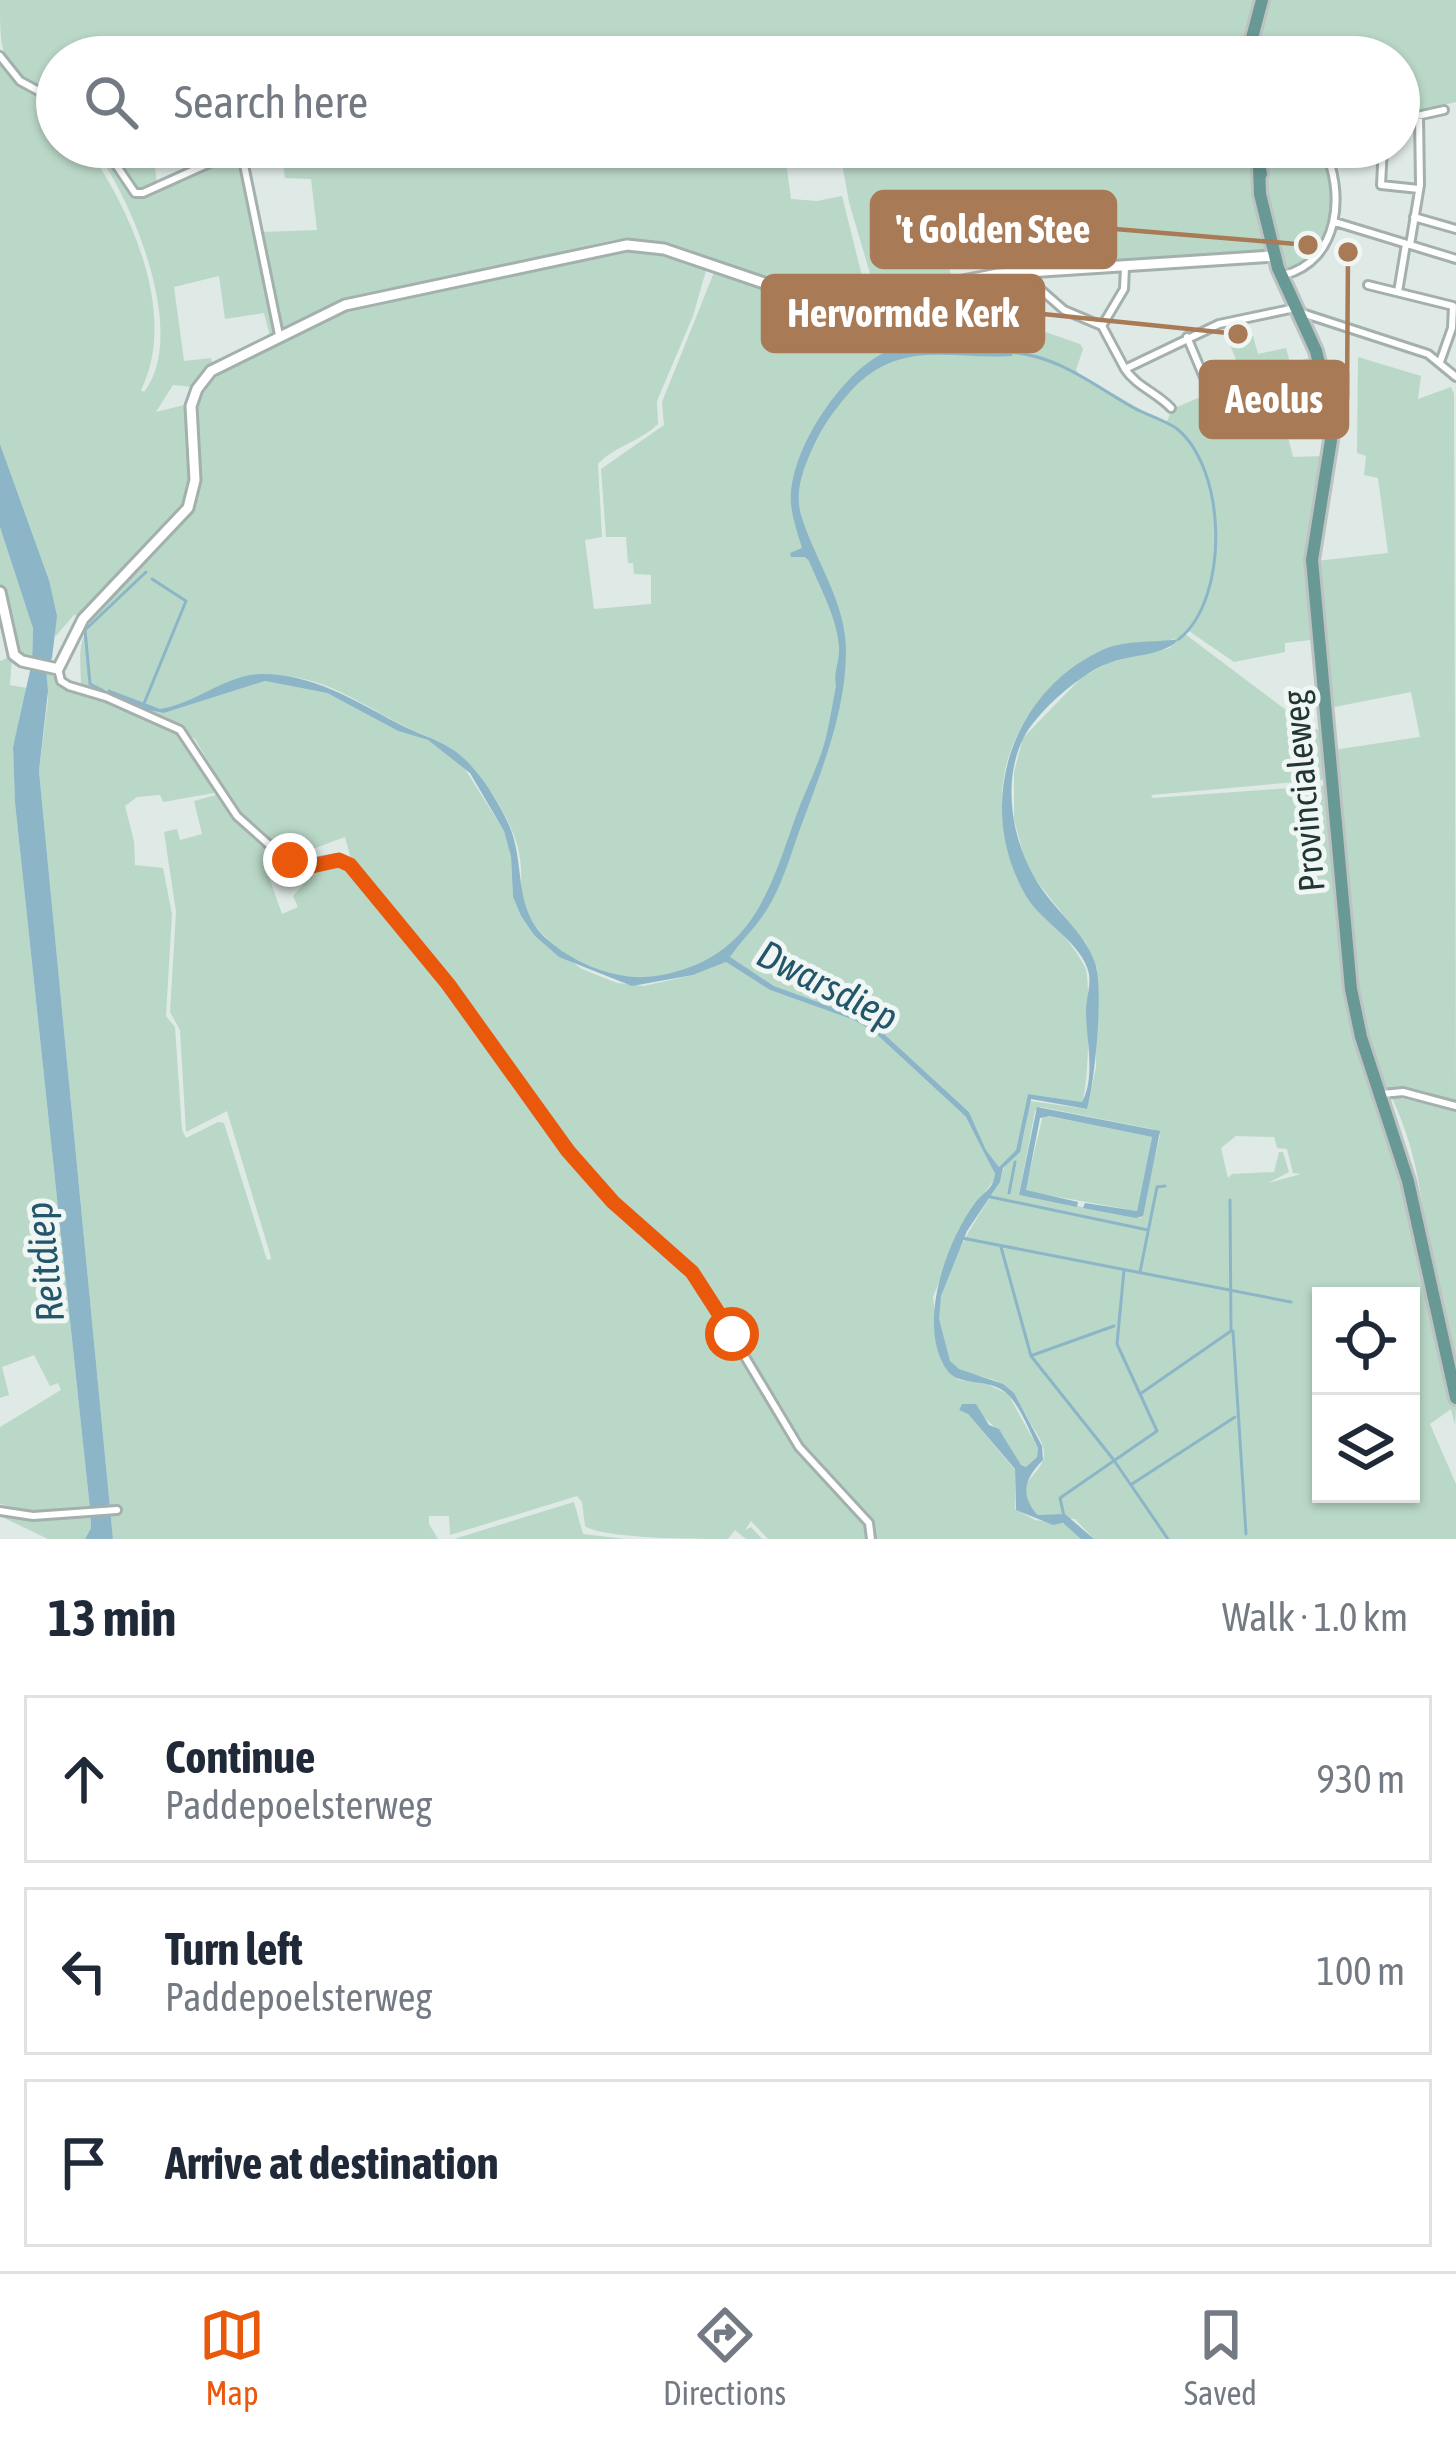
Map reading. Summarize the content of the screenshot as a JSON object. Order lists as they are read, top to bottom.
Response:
{
  "streets": {
    "main road": ["Provincialeweg"]
  },
  "water": ["Dwarsdiep", "Reitdiep"],
  "places": ["'t Golden Stee", "Aeolus", "Hervormde Kerk"],
  "page": {
    "search": "Search here",
    "heading": ["13 min", "Walk · 1.0 km"],
    "list": [
      ["Continue", "Paddepoelsterweg", "930 m"],
      ["Turn left", "Paddepoelsterweg", "100 m"],
      "Arrive at destination"
    ],
    "nav": ["Map", "Directions", "Saved"]
  }
}
